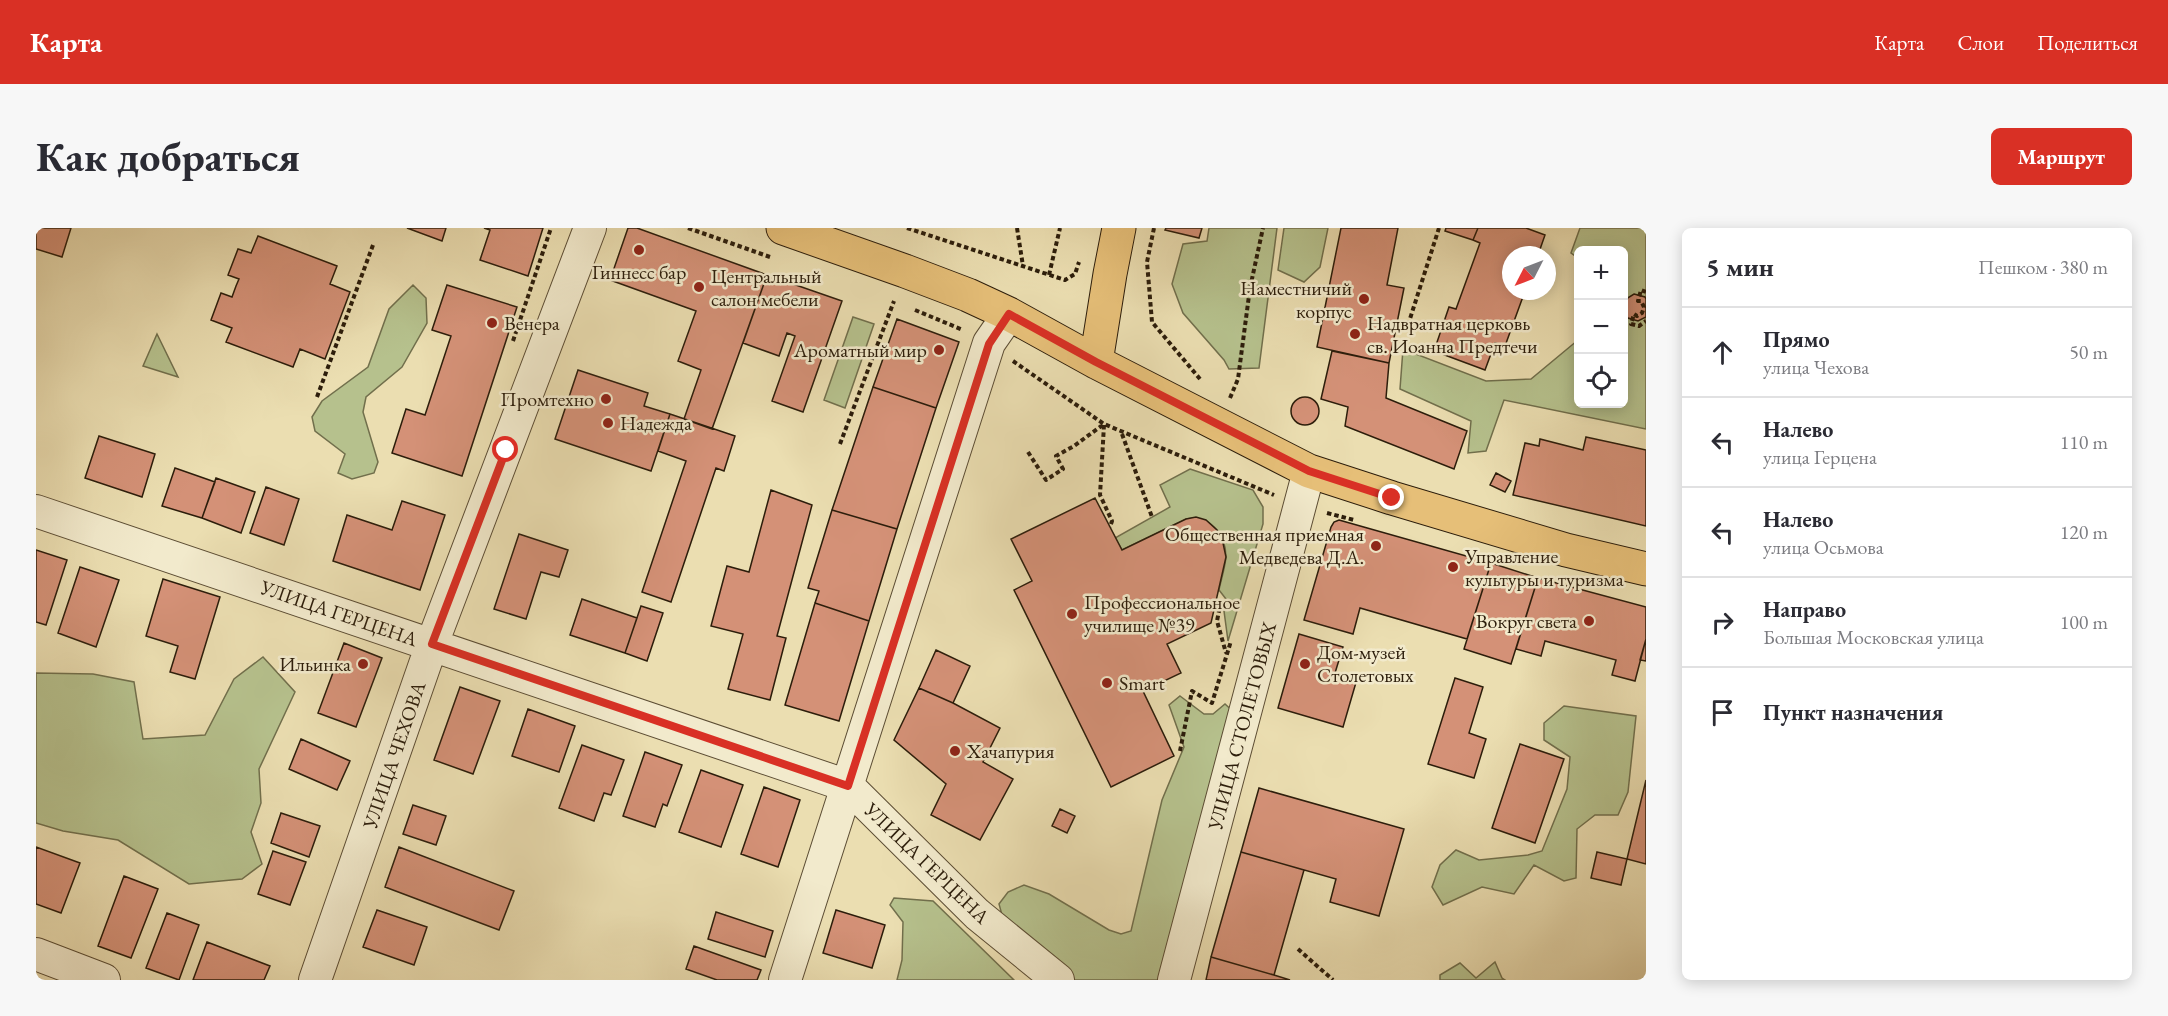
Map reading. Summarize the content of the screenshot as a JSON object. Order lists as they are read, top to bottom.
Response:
{
  "streets": {
    "street": ["УЛИЦА ГЕРЦЕНА", "УЛИЦА СТОЛЕТОВЫХ", "УЛИЦА ЧЕХОВА"]
  },
  "crossings": [
    ["УЛИЦА ГЕРЦЕНА", "УЛИЦА ЧЕХОВА"]
  ],
  "places": [
    "Гиннесс бар",
    "Центральный салон мебели",
    "Наместничий корпус",
    "Венера",
    "Надвратная церковь св. Иоанна Предтечи",
    "Ароматный мир",
    "Промтехно",
    "Надежда",
    "Общественная приемная Медведева Д.А.",
    "Управление культуры и туризма",
    "Профессиональное училище №39",
    "Вокруг света",
    "Ильинка",
    "Дом-музей Столетовых",
    "Smart",
    "Хачапурия"
  ],
  "north": "bottom left",
  "page": {
    "header": "Карта",
    "nav": ["Карта", "Слои", "Поделиться"],
    "buttons": "Маршрут",
    "title": "Как добраться",
    "heading": ["5 мин", "Пешком · 380 m"],
    "map_buttons": ["+", "−"],
    "list": [
      ["Прямо", "улица Чехова", "50 m"],
      ["Налево", "улица Герцена", "110 m"],
      ["Налево", "улица Осьмова", "120 m"],
      ["Направо", "Большая Московская улица", "100 m"],
      "Пункт назначения"
    ]
  }
}
